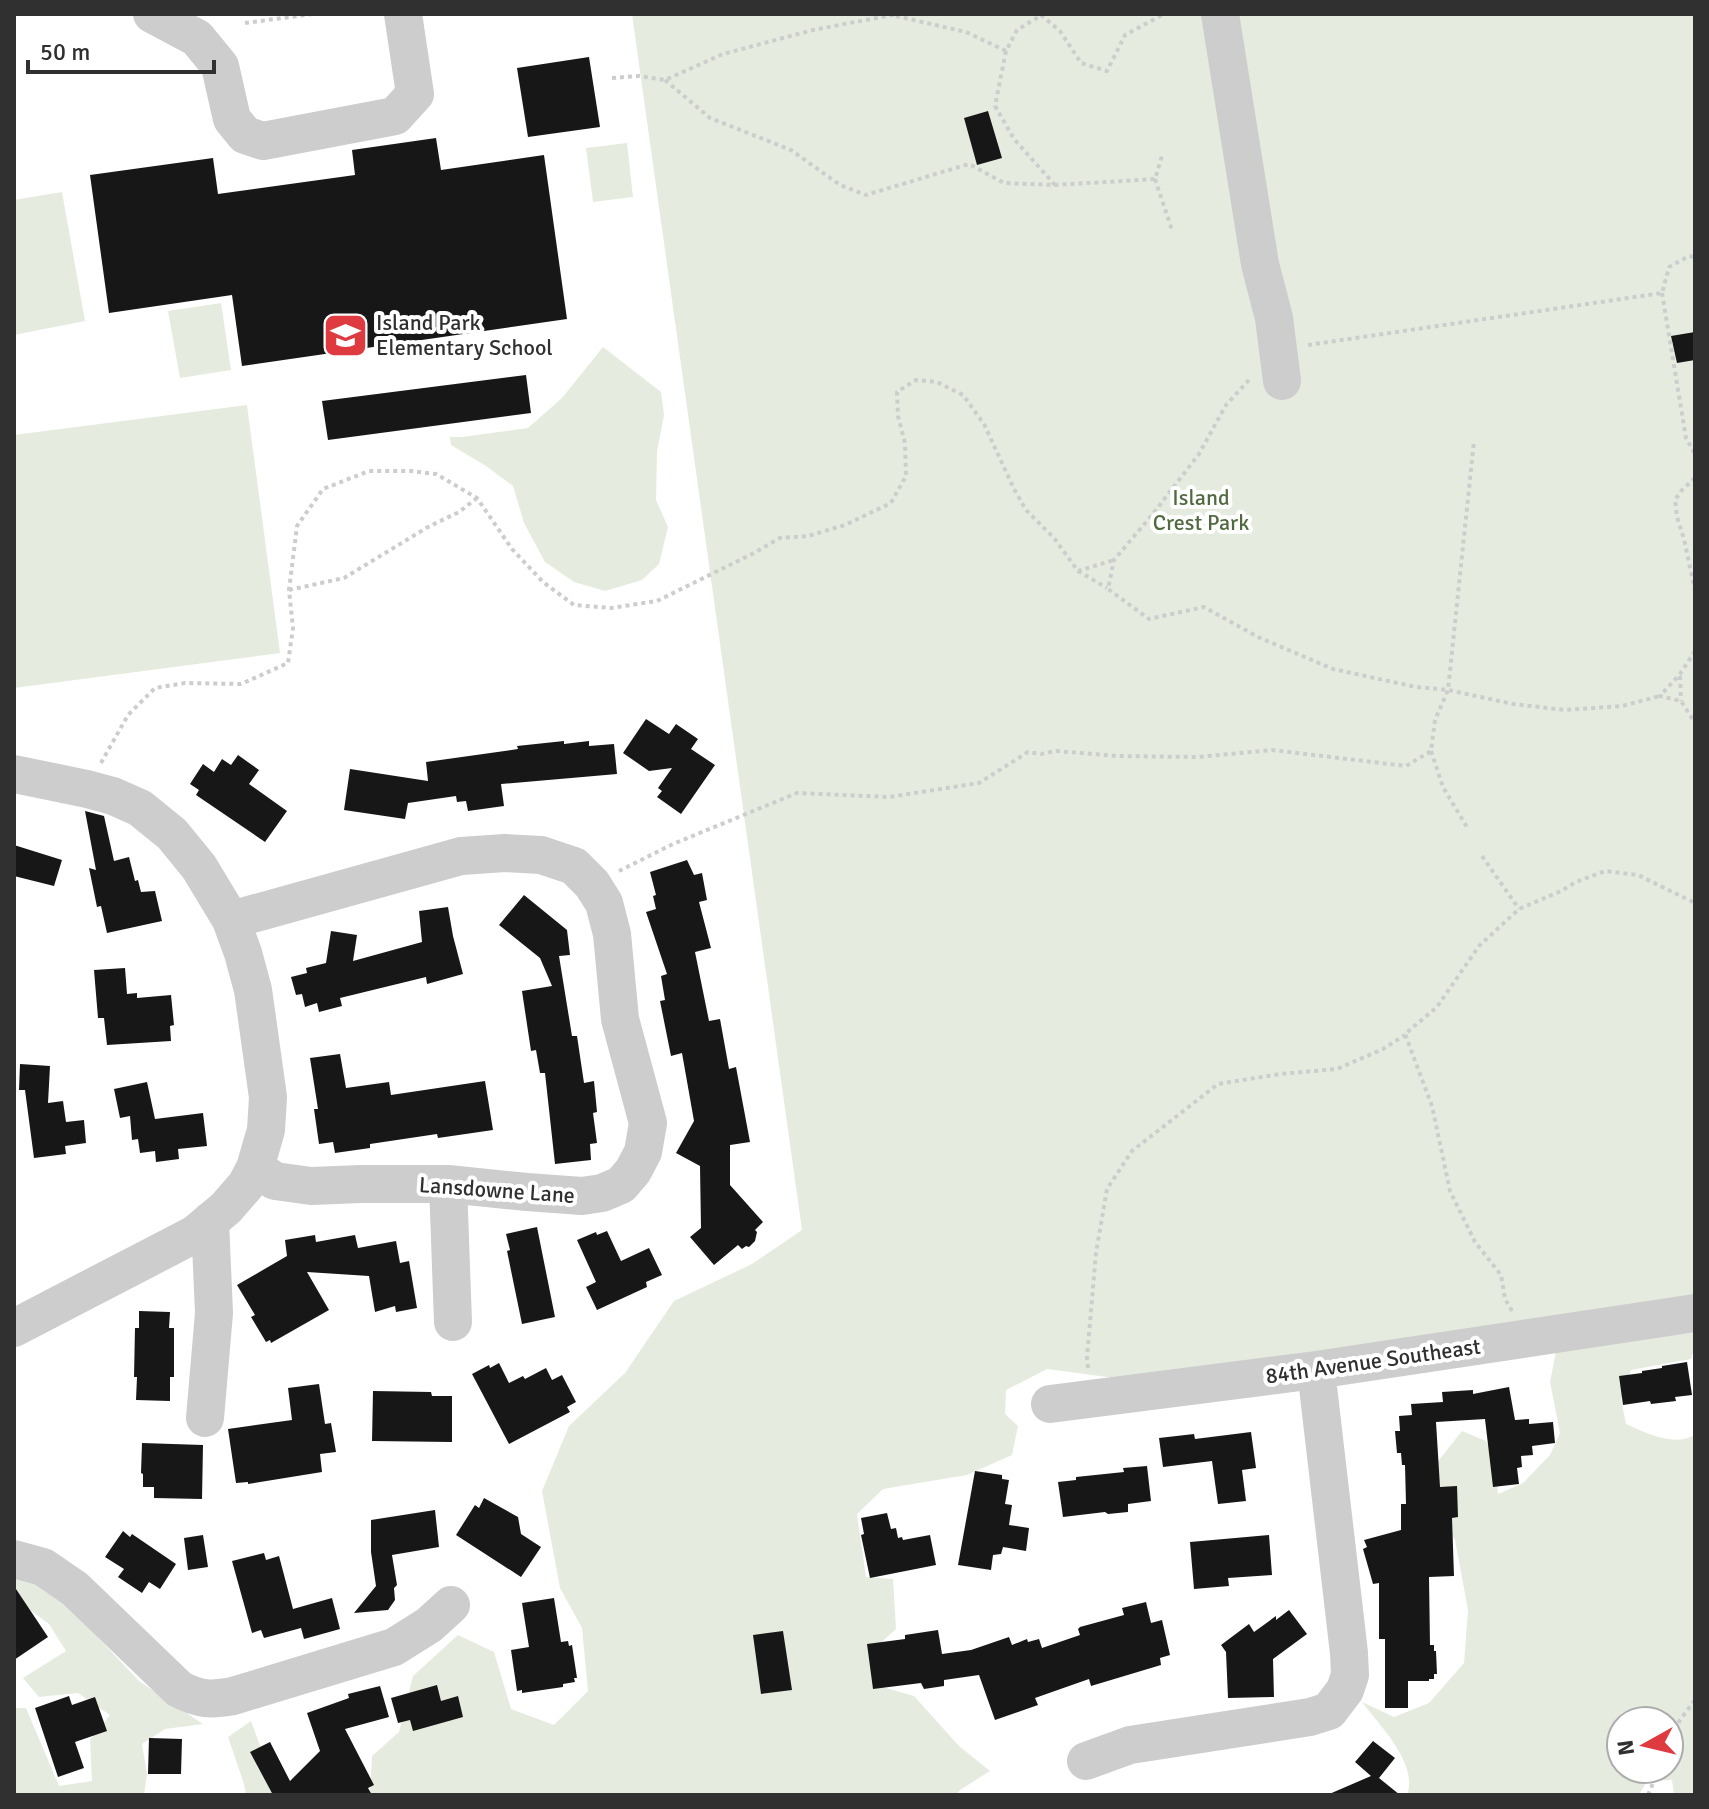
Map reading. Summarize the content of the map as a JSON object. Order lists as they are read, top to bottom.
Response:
{
  "streets": {
    "street": ["Lansdowne Lane", "84th Avenue Southeast"]
  },
  "parks": ["Island Crest Park"],
  "places": {
    "school or university": ["Island Park Elementary School"]
  },
  "scale_bar": "50 m",
  "north": "left"
}
